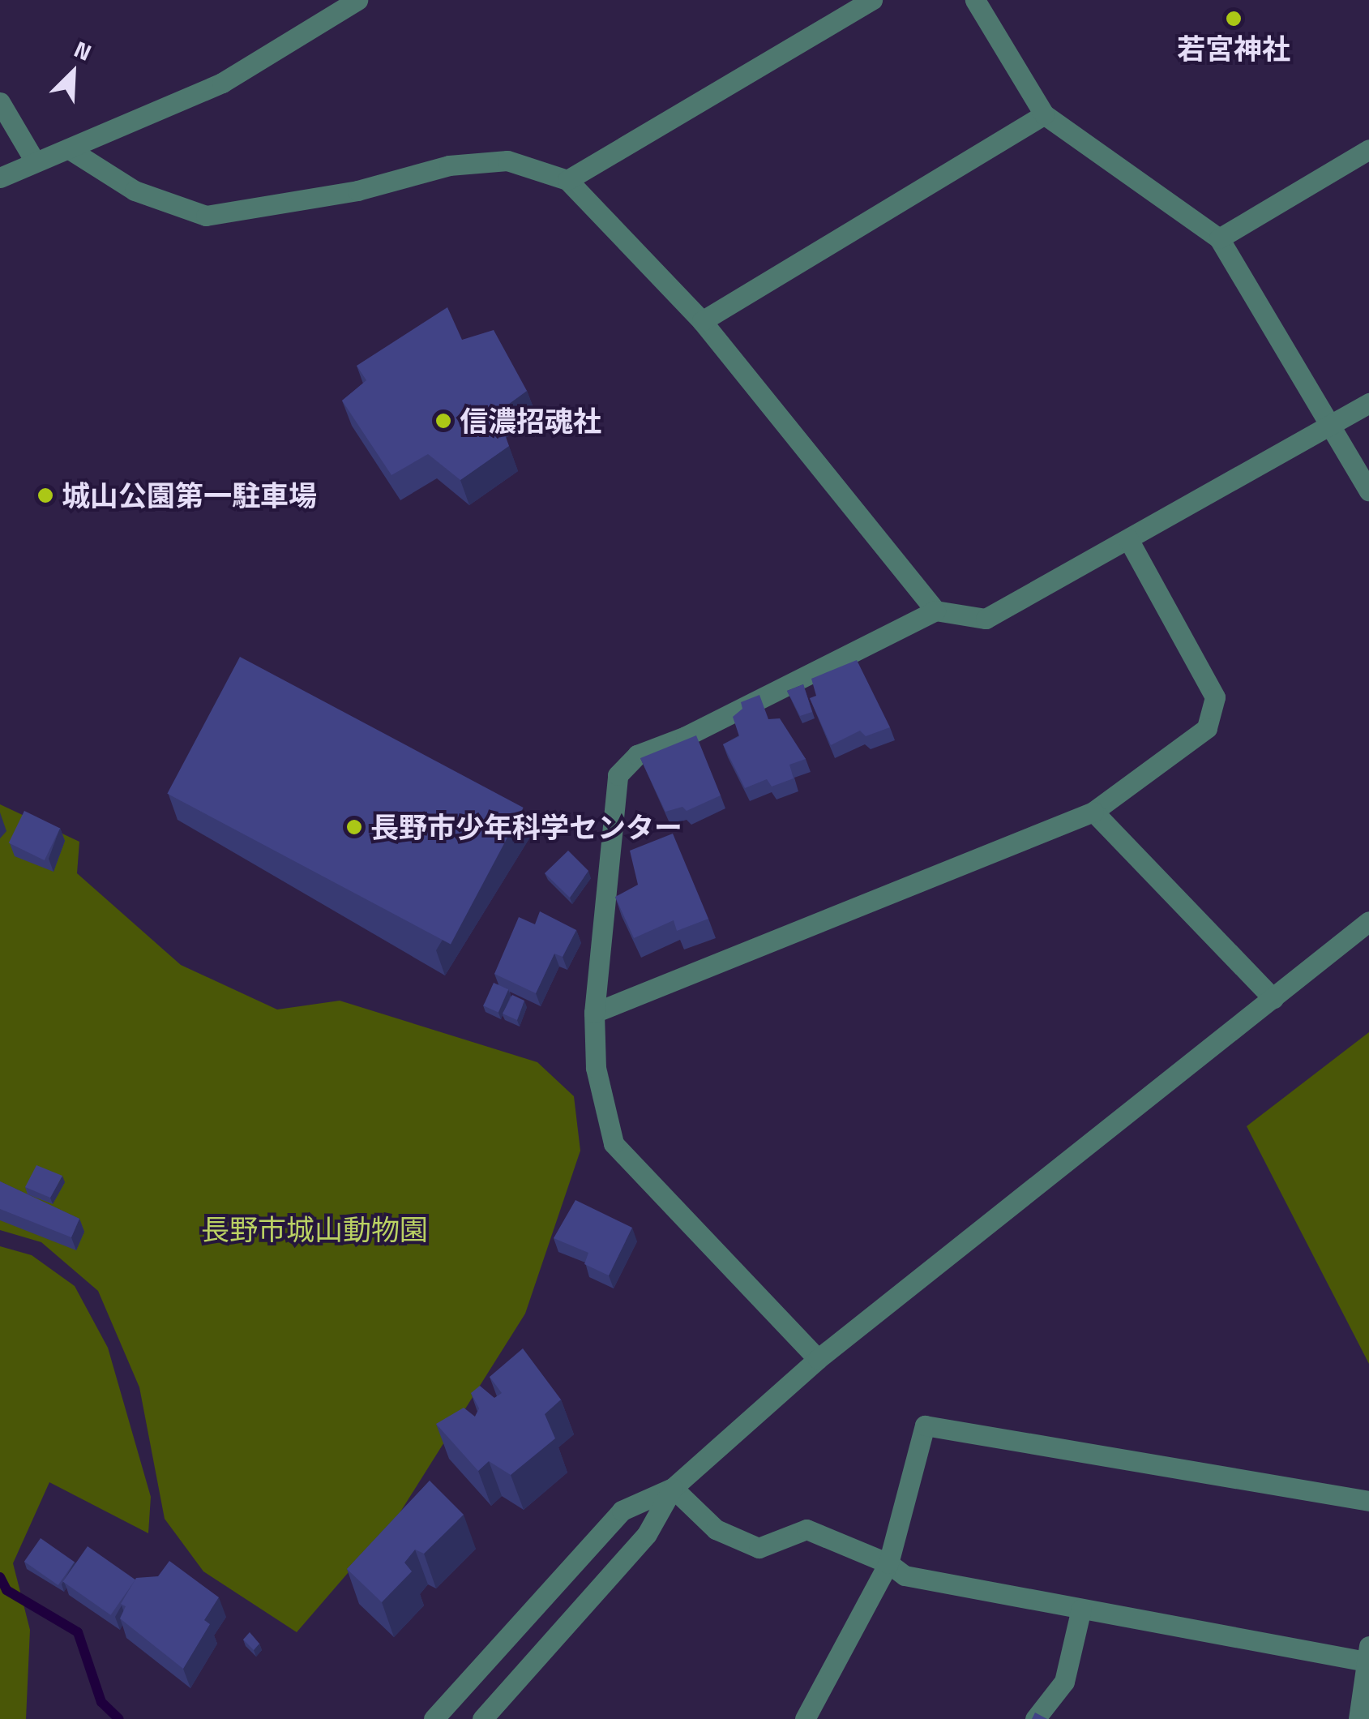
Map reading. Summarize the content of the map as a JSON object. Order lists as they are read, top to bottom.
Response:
{
  "parks": ["長野市城山動物園"],
  "places": [
    "若宮神社",
    "信濃招魂社",
    "城山公園第一駐車場",
    "長野市少年科学センター"
  ],
  "north": "top right"
}
